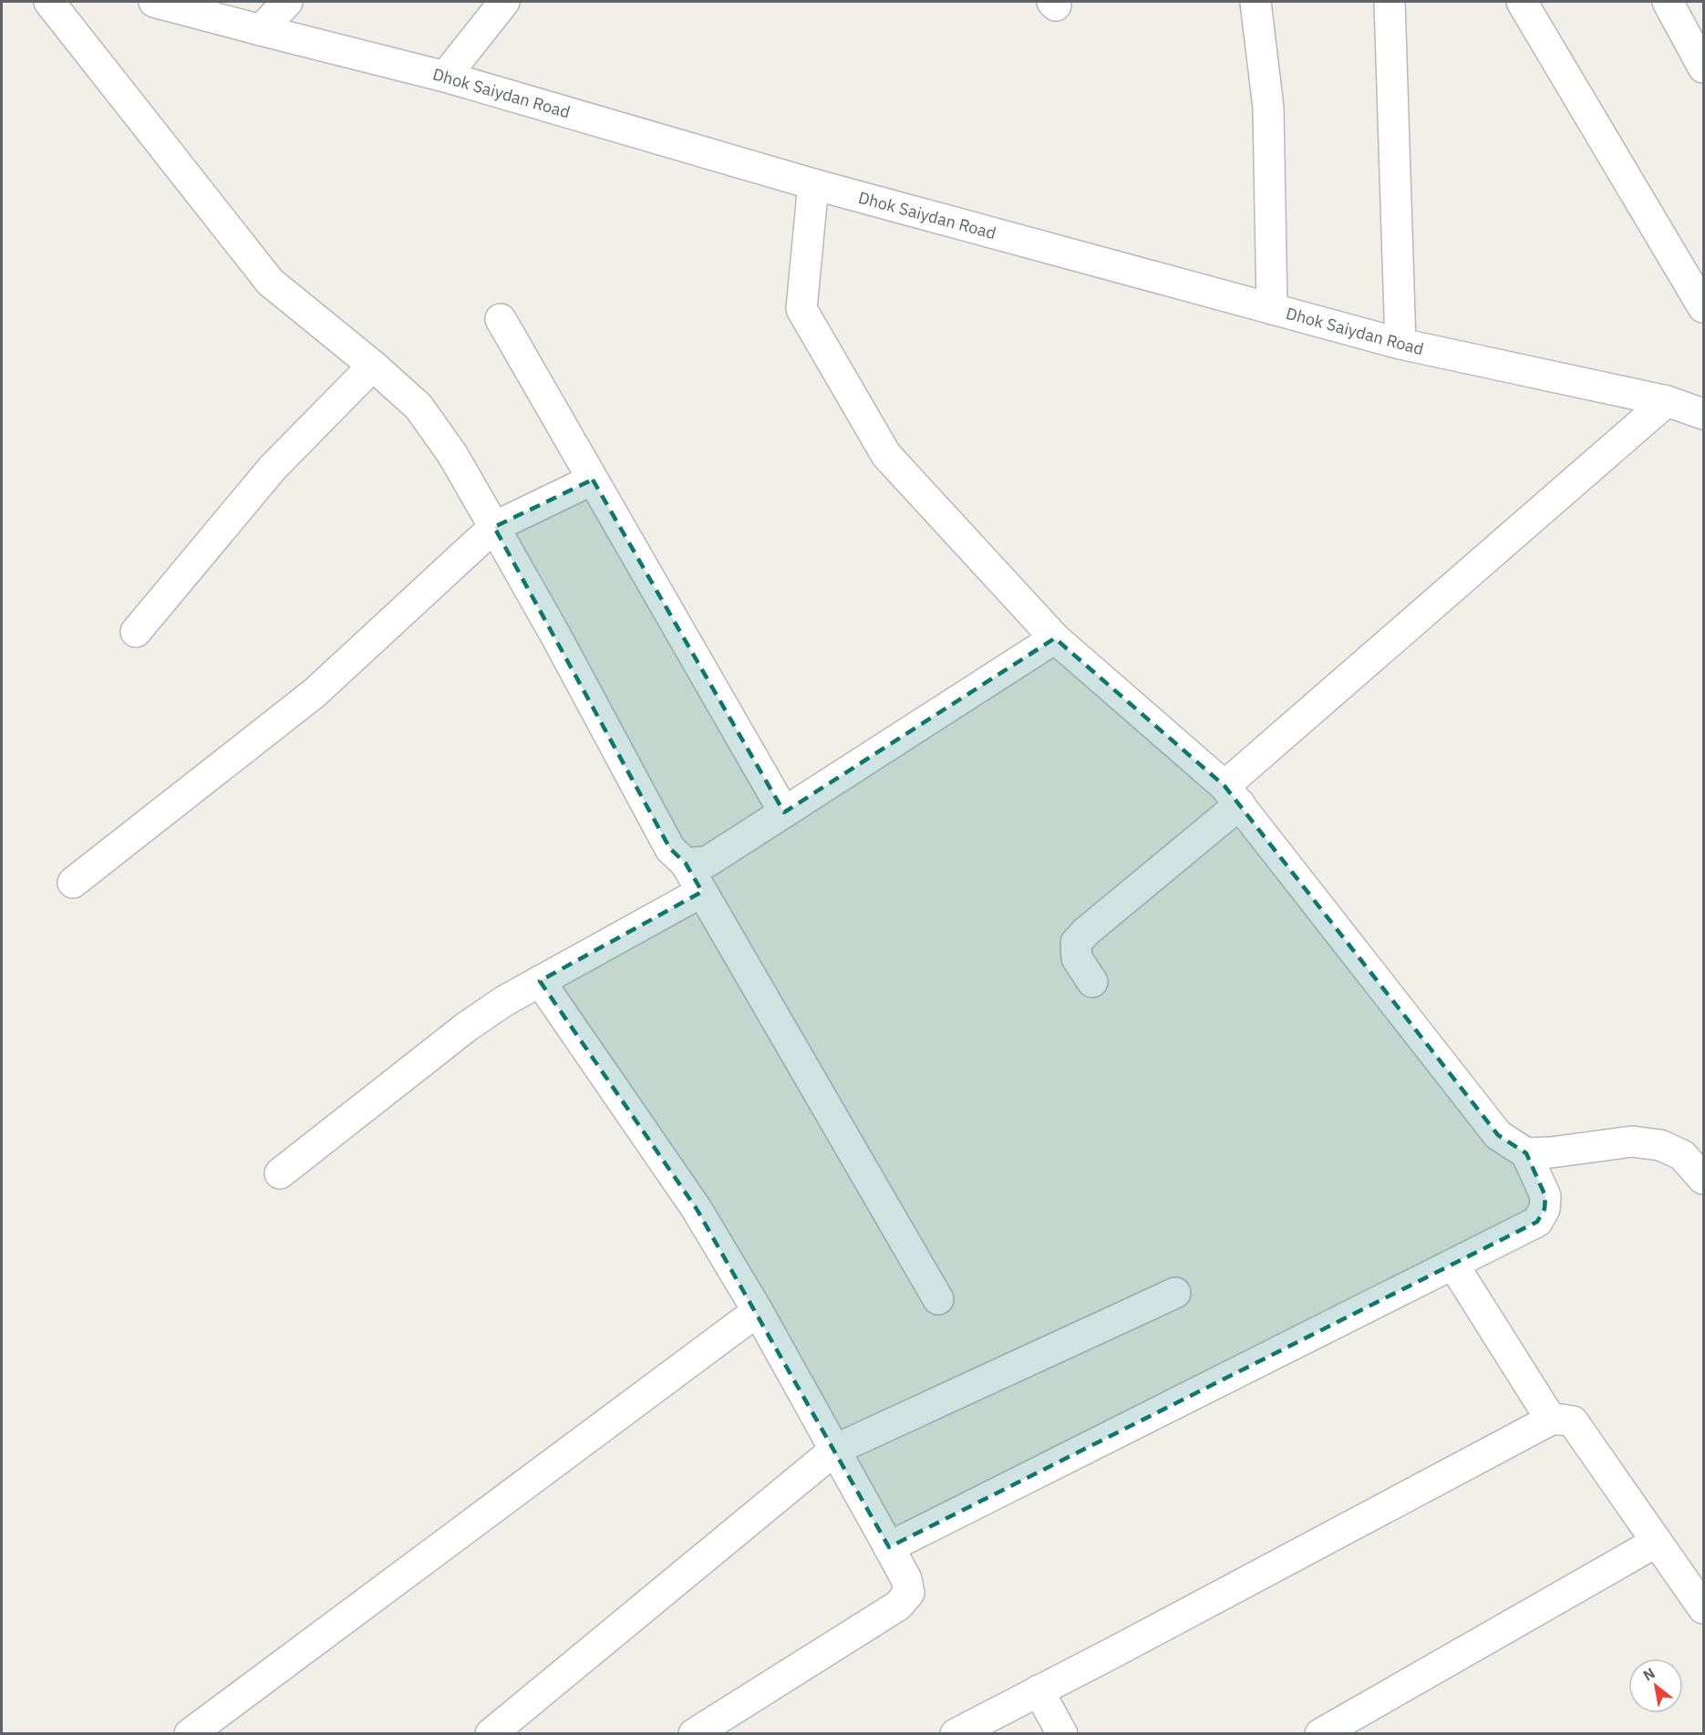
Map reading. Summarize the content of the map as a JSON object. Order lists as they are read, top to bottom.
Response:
{
  "streets": {
    "street": ["Dhok Saiydan Road"]
  },
  "north": "top left"
}
